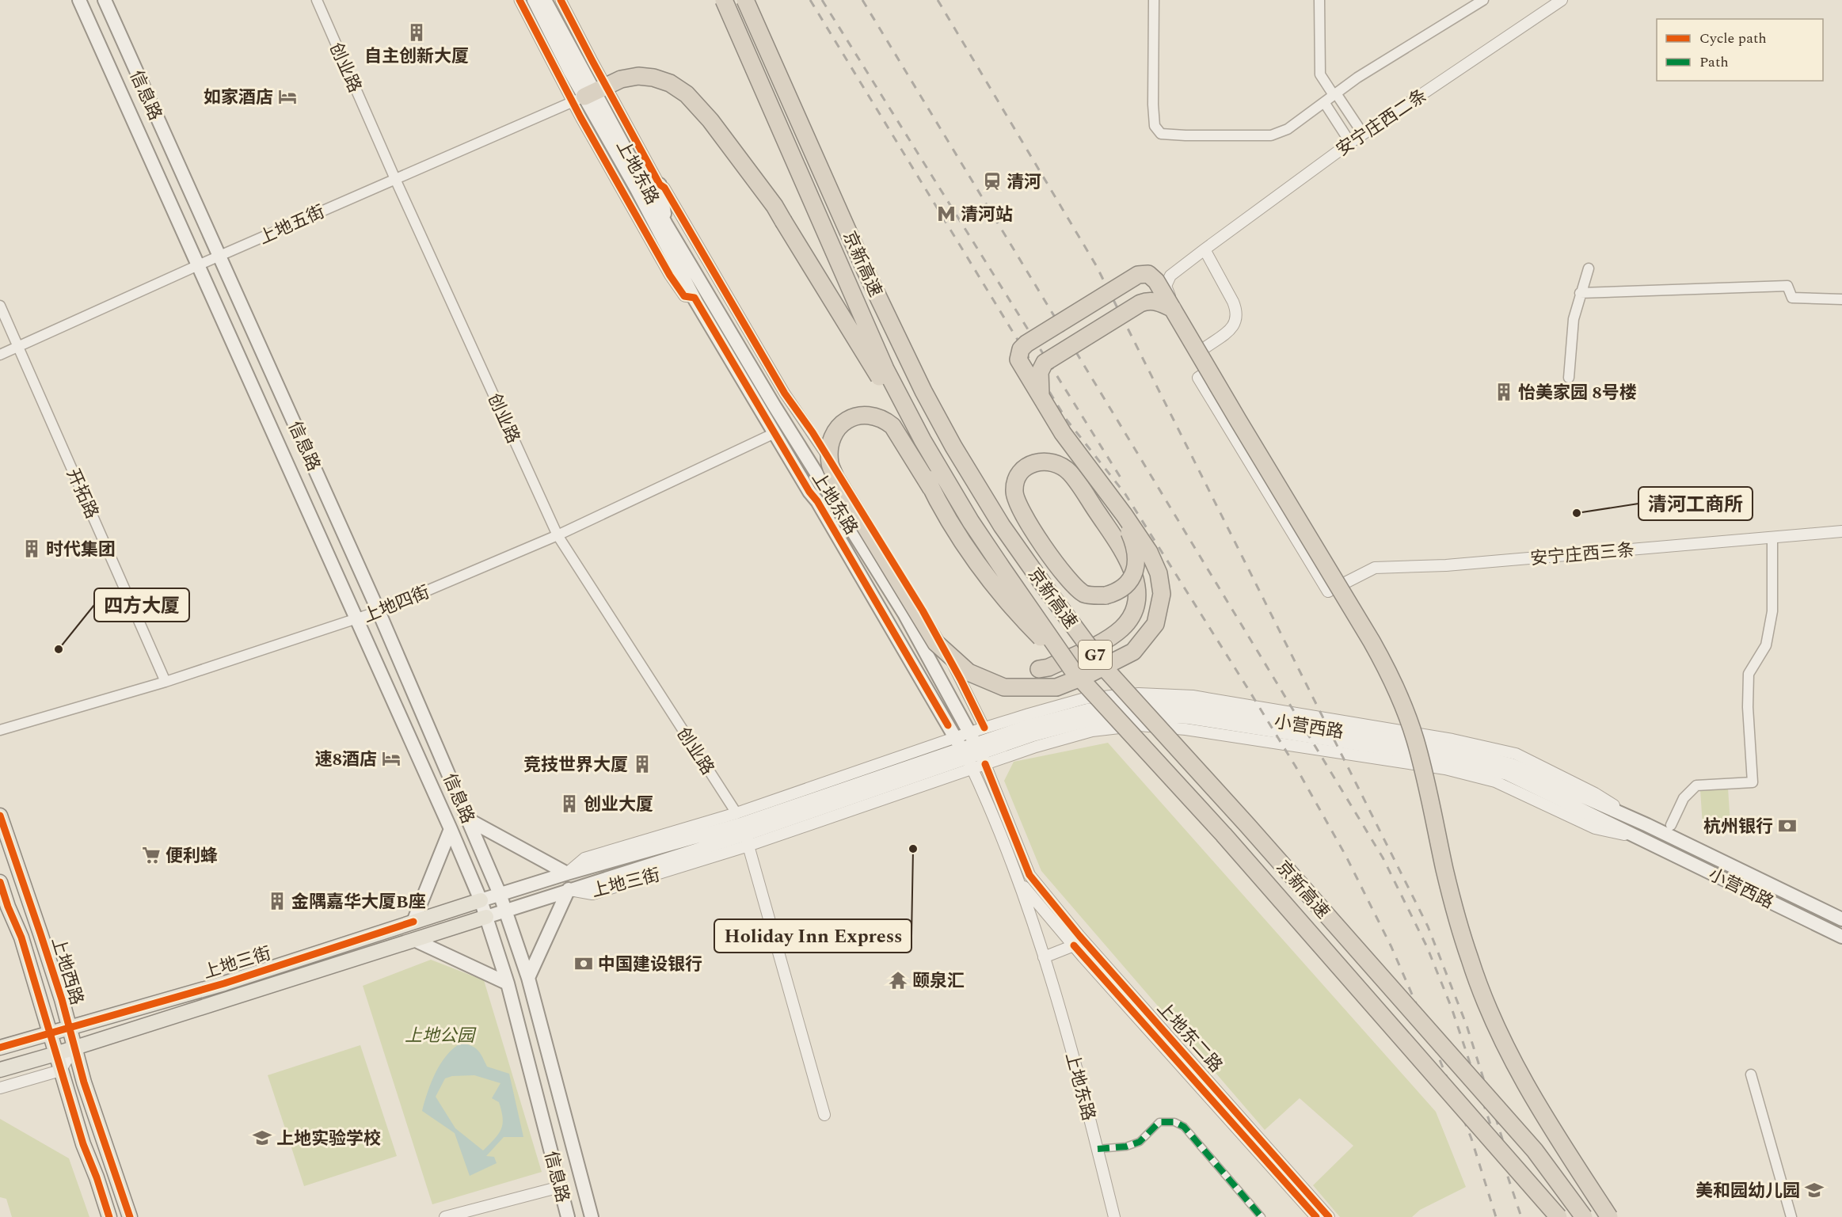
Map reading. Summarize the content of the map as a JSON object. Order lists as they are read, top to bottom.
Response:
{
  "streets": {
    "highway": ["京新高速", "G7"],
    "main road": [
      "信息路",
      "上地东路",
      "小营西路",
      "上地三街",
      "上地西路"
    ],
    "street": [
      "创业路",
      "安宁庄西二条",
      "上地五街",
      "开拓路",
      "安宁庄西三条",
      "上地四街",
      "上地东二路"
    ]
  },
  "crossings": [
    ["创业路", "上地五街"],
    ["创业路", "上地四街"],
    ["创业路", "上地三街"],
    ["信息路", "上地五街"],
    ["信息路", "上地四街"],
    ["信息路", "上地三街"],
    ["安宁庄西二条", "安宁庄西三条"],
    ["上地东路", "上地五街"],
    ["上地东路", "上地四街"],
    ["上地东路", "小营西路"],
    ["上地东路", "上地三街"],
    ["上地东路", "上地东二路"],
    ["上地五街", "开拓路"],
    ["开拓路", "上地四街"],
    ["小营西路", "上地三街"],
    ["上地三街", "上地西路"]
  ],
  "parks": ["上地公园"],
  "places": {
    "building": [
      "自主创新大厦",
      "怡美家园 8号楼",
      "时代集团",
      "竞技世界大厦",
      "创业大厦",
      "金隅嘉华大厦B座"
    ],
    "hotel": ["如家酒店", "速8酒店"],
    "station": ["清河"],
    "metro station": ["清河站"],
    "other": ["清河工商所", "四方大厦", "Holiday Inn Express"],
    "bank": ["杭州银行", "中国建设银行"],
    "supermarket": ["便利蜂"],
    "temple": ["颐泉汇"],
    "school or university": ["上地实验学校", "美和园幼儿园"]
  },
  "legend": ["Cycle path", "Path"]
}
